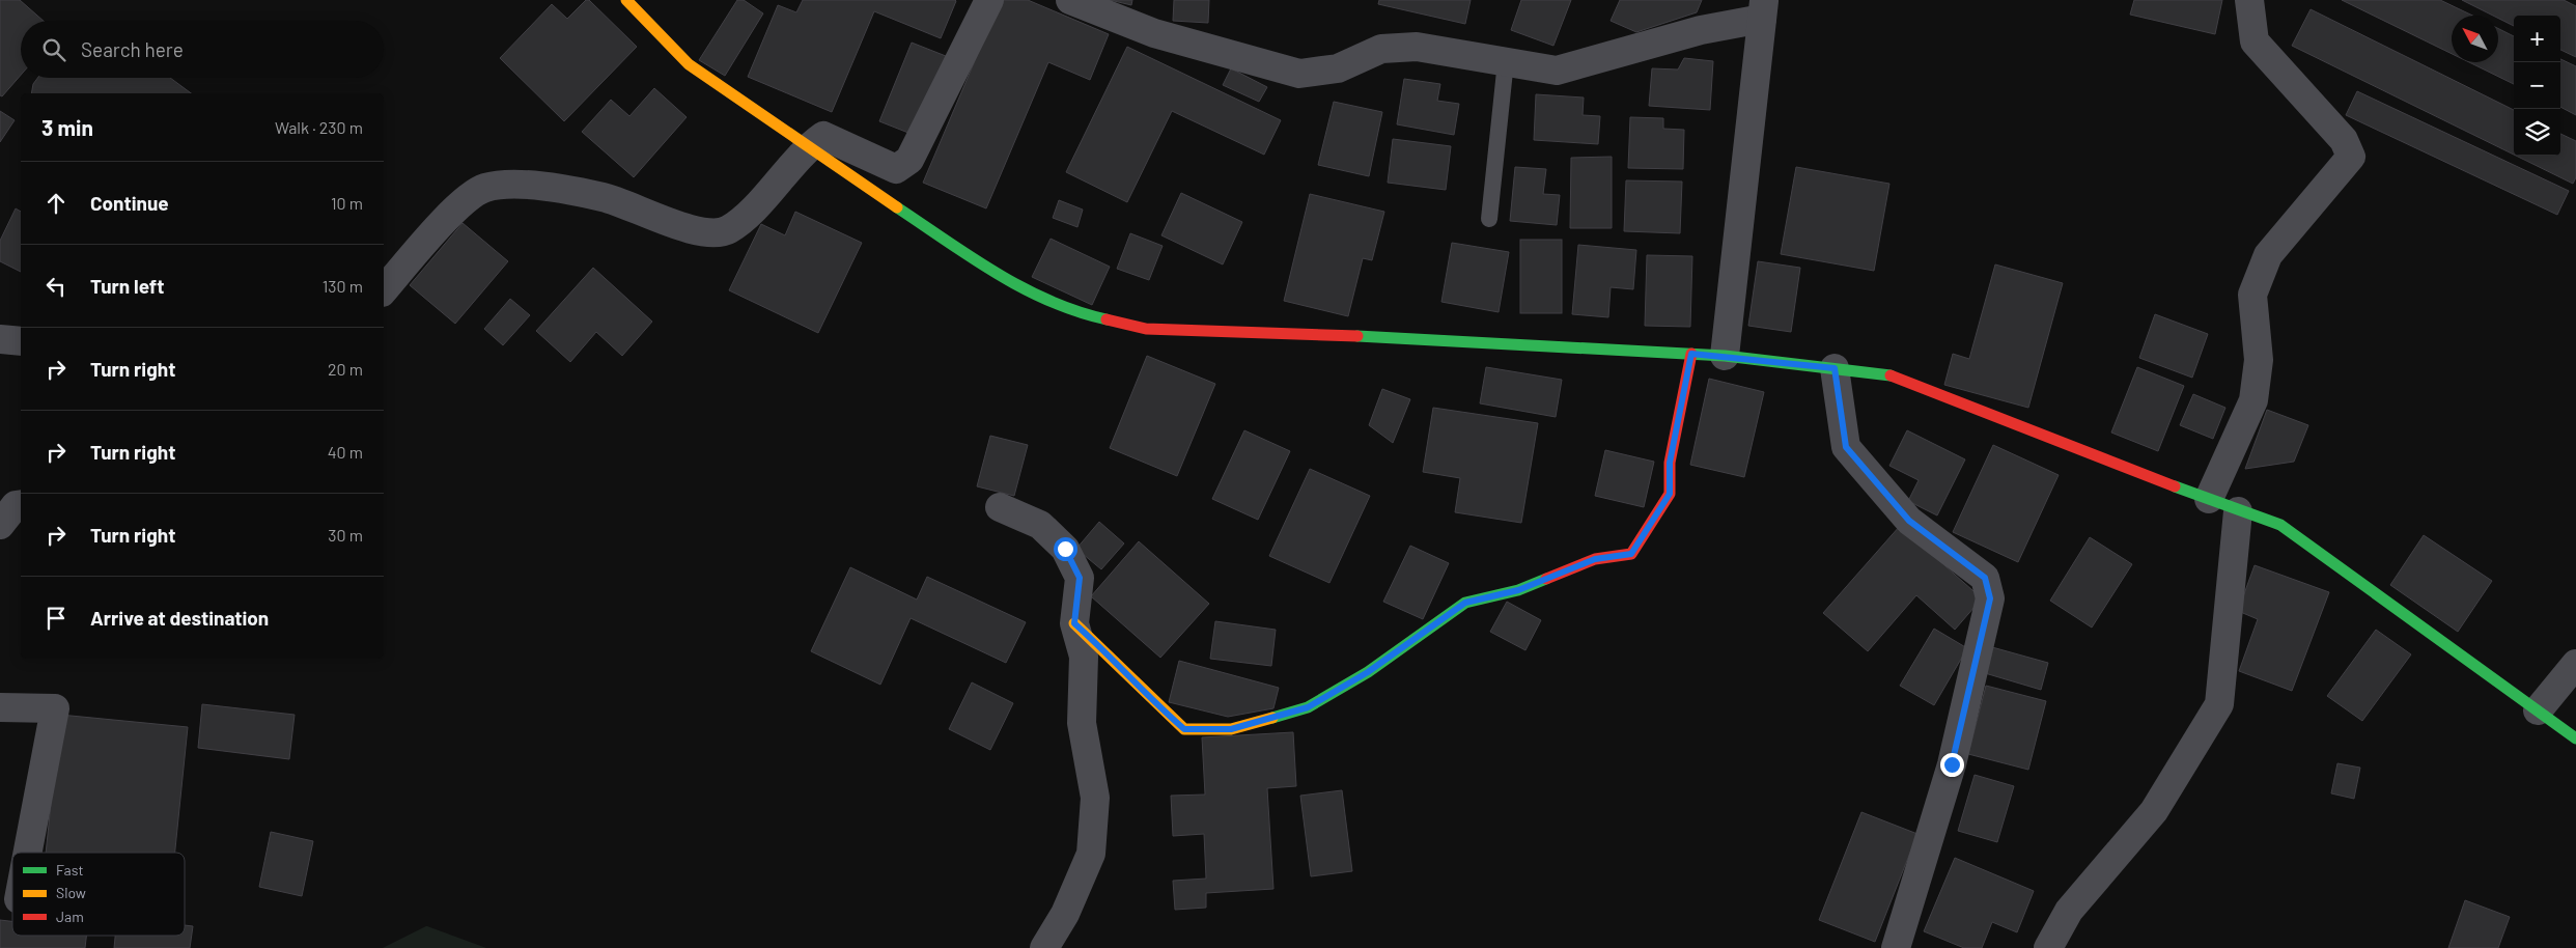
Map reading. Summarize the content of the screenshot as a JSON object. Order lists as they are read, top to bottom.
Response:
{
  "legend": ["Fast", "Slow", "Jam"],
  "north": "top left",
  "page": {
    "map_buttons": ["+", "−"],
    "search": "Search here",
    "heading": ["3 min", "Walk · 230 m"],
    "list": [
      ["Continue", "10 m"],
      ["Turn left", "130 m"],
      ["Turn right", "20 m"],
      ["Turn right", "40 m"],
      ["Turn right", "30 m"],
      "Arrive at destination"
    ]
  }
}
